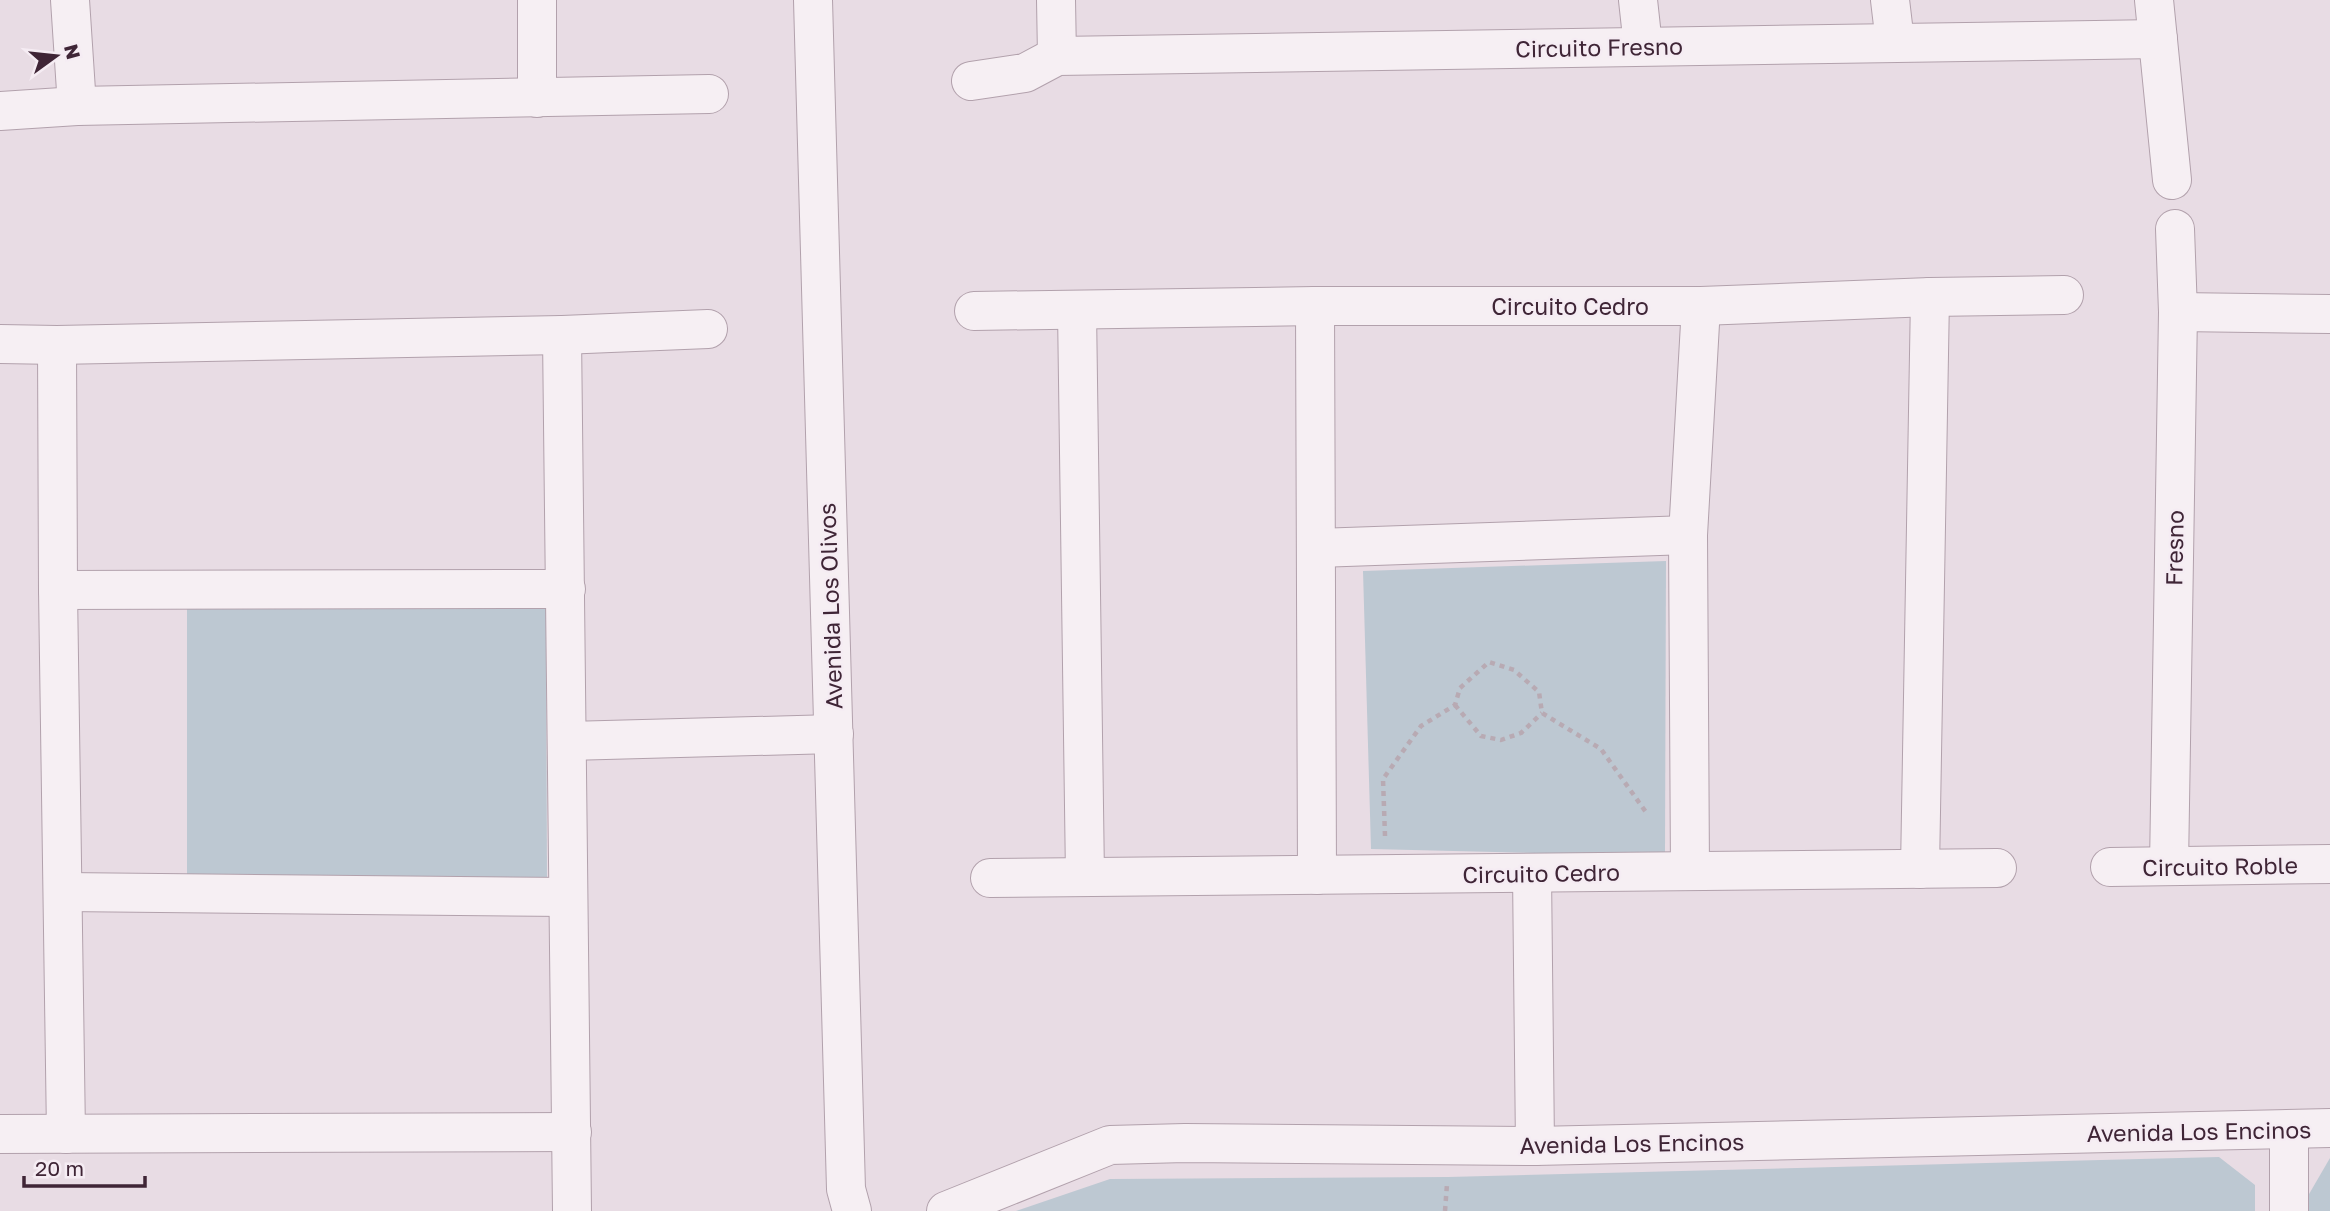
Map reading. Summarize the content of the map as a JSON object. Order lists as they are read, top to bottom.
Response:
{
  "streets": {
    "street": [
      "Circuito Fresno",
      "Circuito Cedro",
      "Fresno",
      "Avenida Los Olivos",
      "Circuito Roble",
      "Avenida Los Encinos"
    ]
  },
  "crossings": [
    ["Fresno", "Circuito Roble"]
  ],
  "scale_bar": "20 m",
  "north": "right"
}
